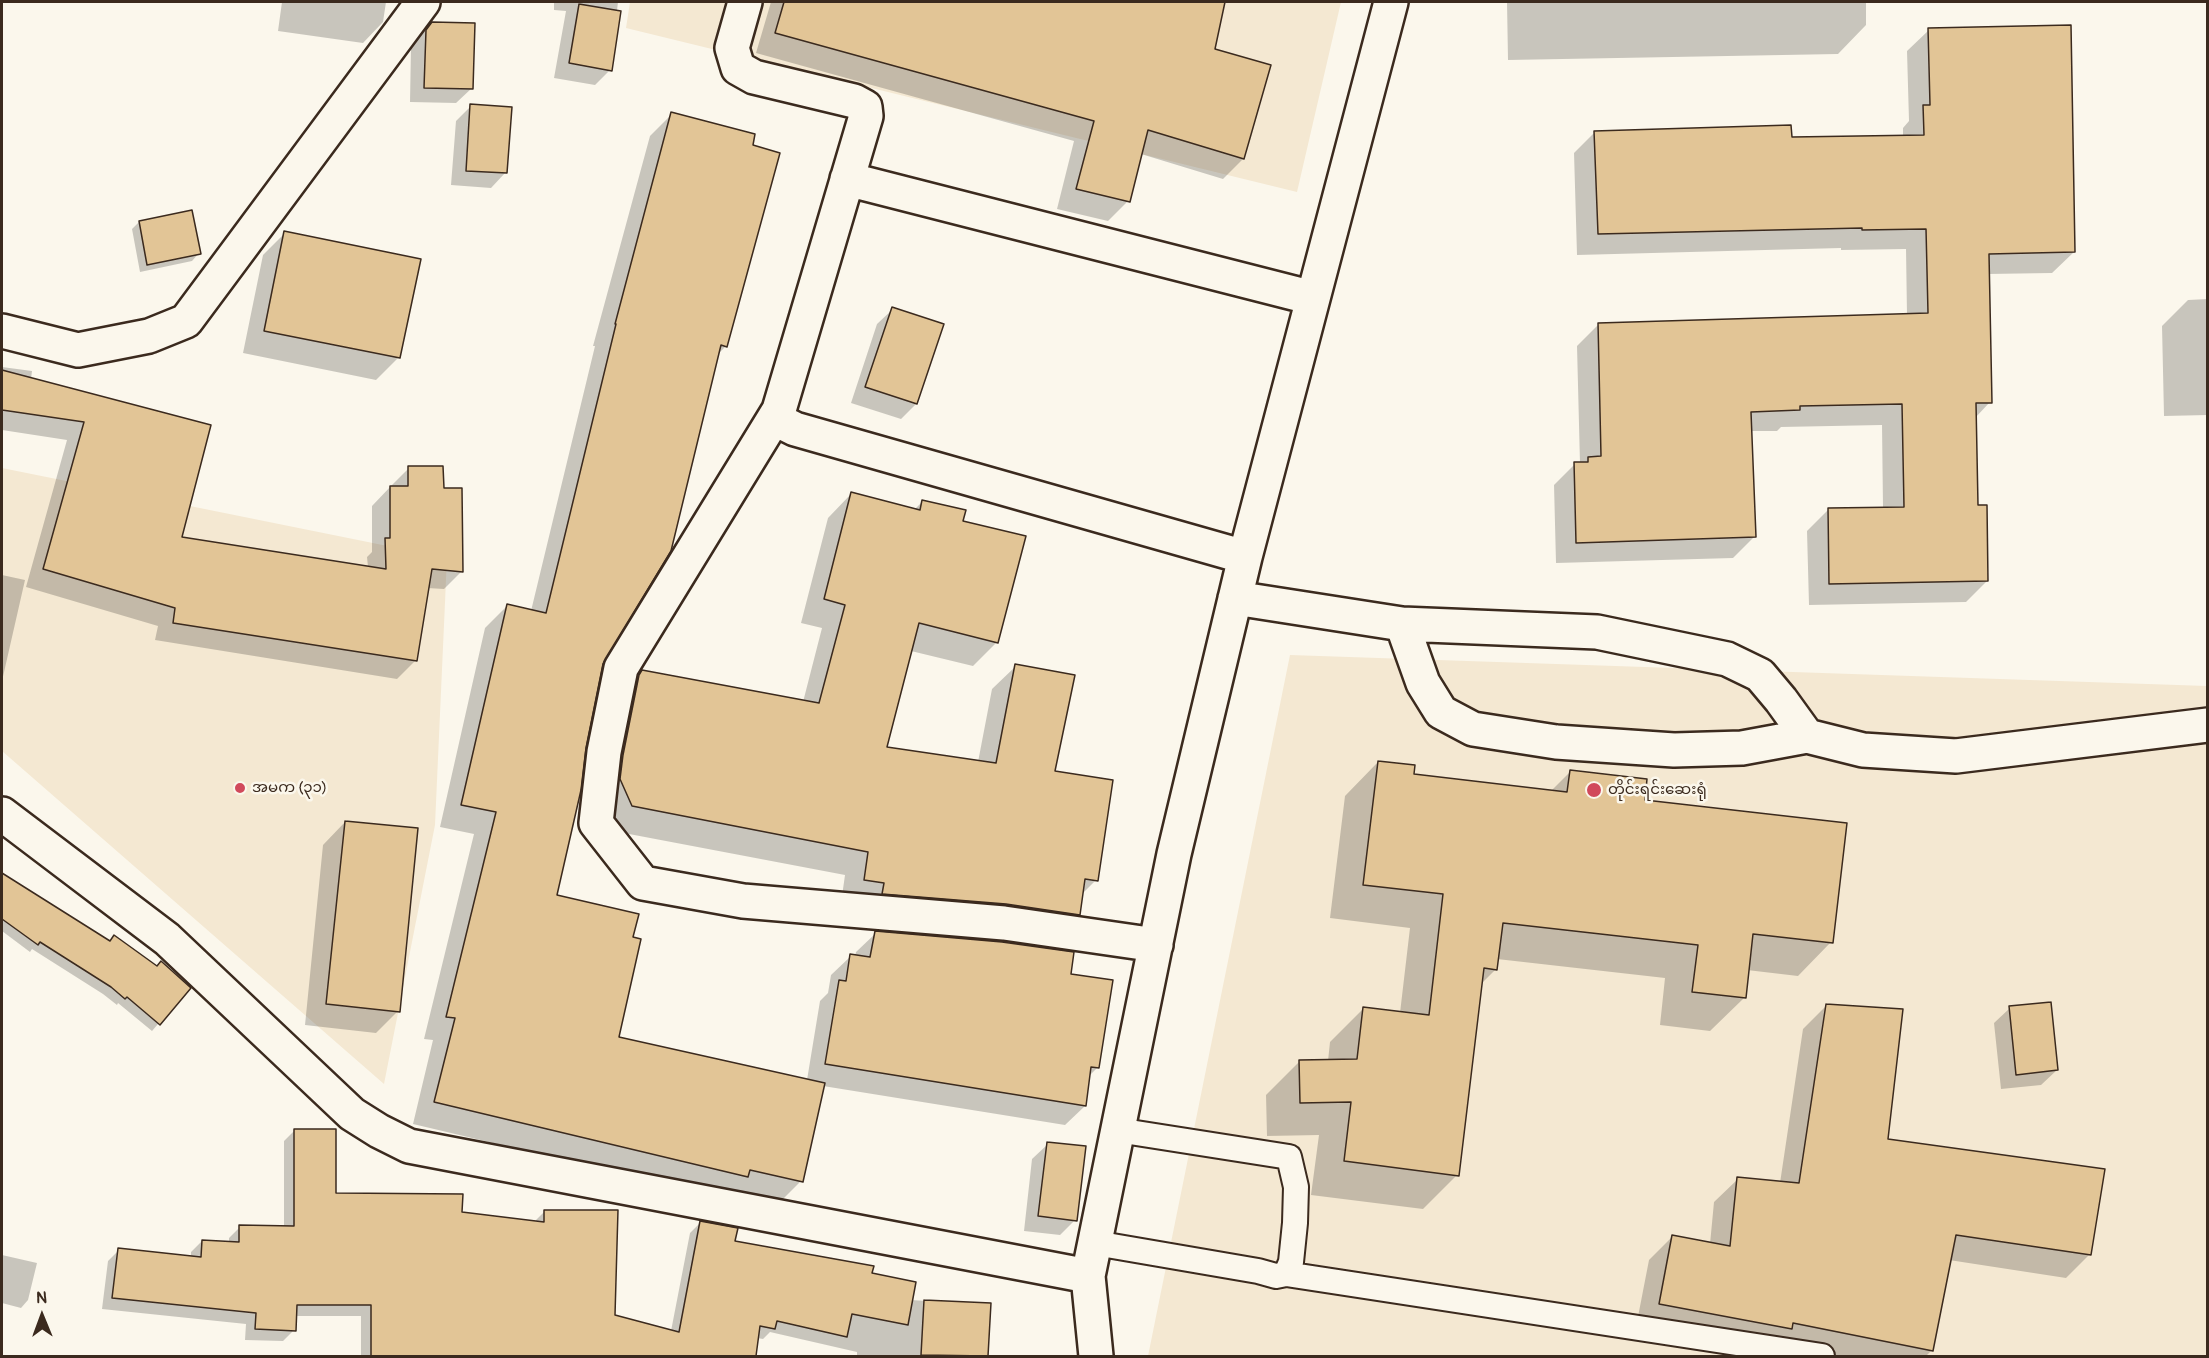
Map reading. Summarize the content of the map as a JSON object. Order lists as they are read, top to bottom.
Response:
{
  "places": ["အမက (၃၁)", "တိုင်းရင်းဆေးရုံ"],
  "north": "top"
}
